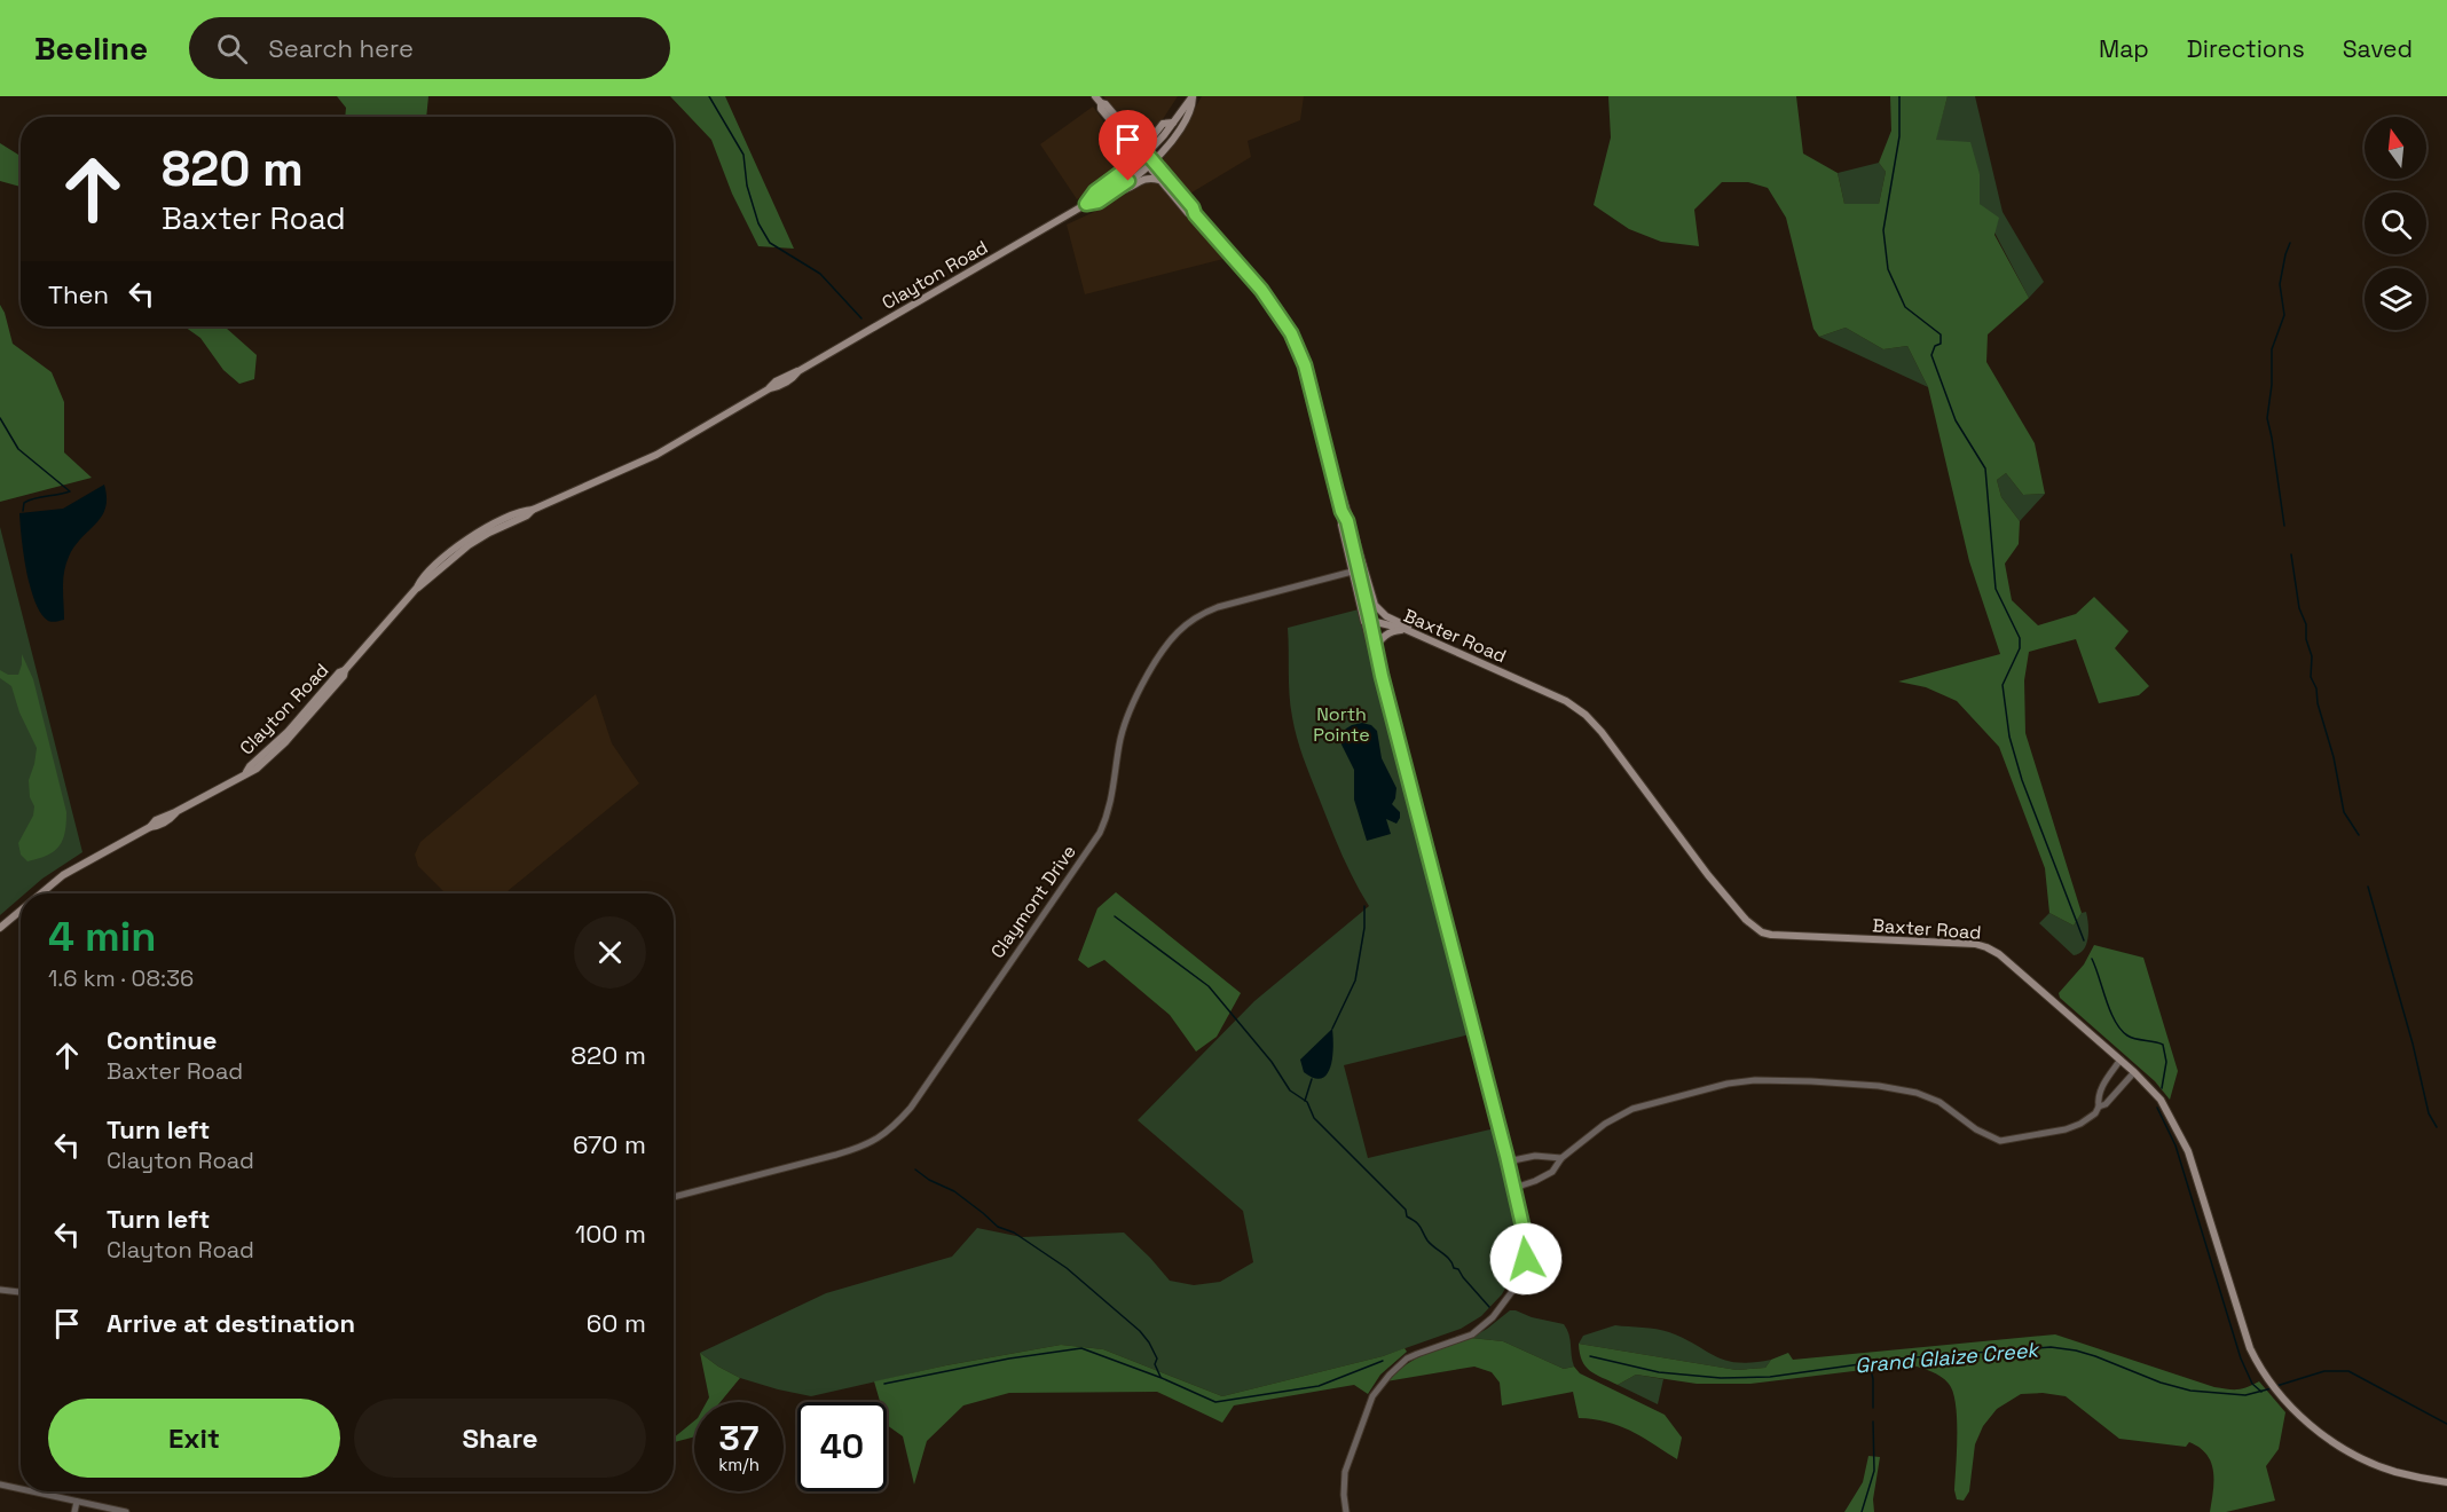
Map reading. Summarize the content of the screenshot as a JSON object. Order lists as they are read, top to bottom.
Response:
{
  "streets": {
    "main road": ["Clayton Road", "Baxter Road"],
    "street": ["Claymont Drive"]
  },
  "water": ["Grand Glaize Creek"],
  "parks": ["North Pointe"],
  "north": "top",
  "page": {
    "header": "Beeline",
    "search": "Search here",
    "nav": ["Map", "Directions", "Saved"],
    "turn": ["820 m", "Baxter Road"],
    "then": "Then",
    "heading": ["4 min", "1.6 km · 08:36"],
    "list": [
      {
        "name": "Continue",
        "note": "Baxter Road",
        "value": "820 m"
      },
      {
        "name": "Turn left",
        "note": "Clayton Road",
        "value": "670 m"
      },
      {
        "name": "Turn left",
        "note": "Clayton Road",
        "value": "100 m"
      },
      {
        "name": "Arrive at destination",
        "value": "60 m"
      }
    ],
    "buttons": ["Exit", "Share"],
    "speed": "37 km/h",
    "limit": "40"
  }
}
